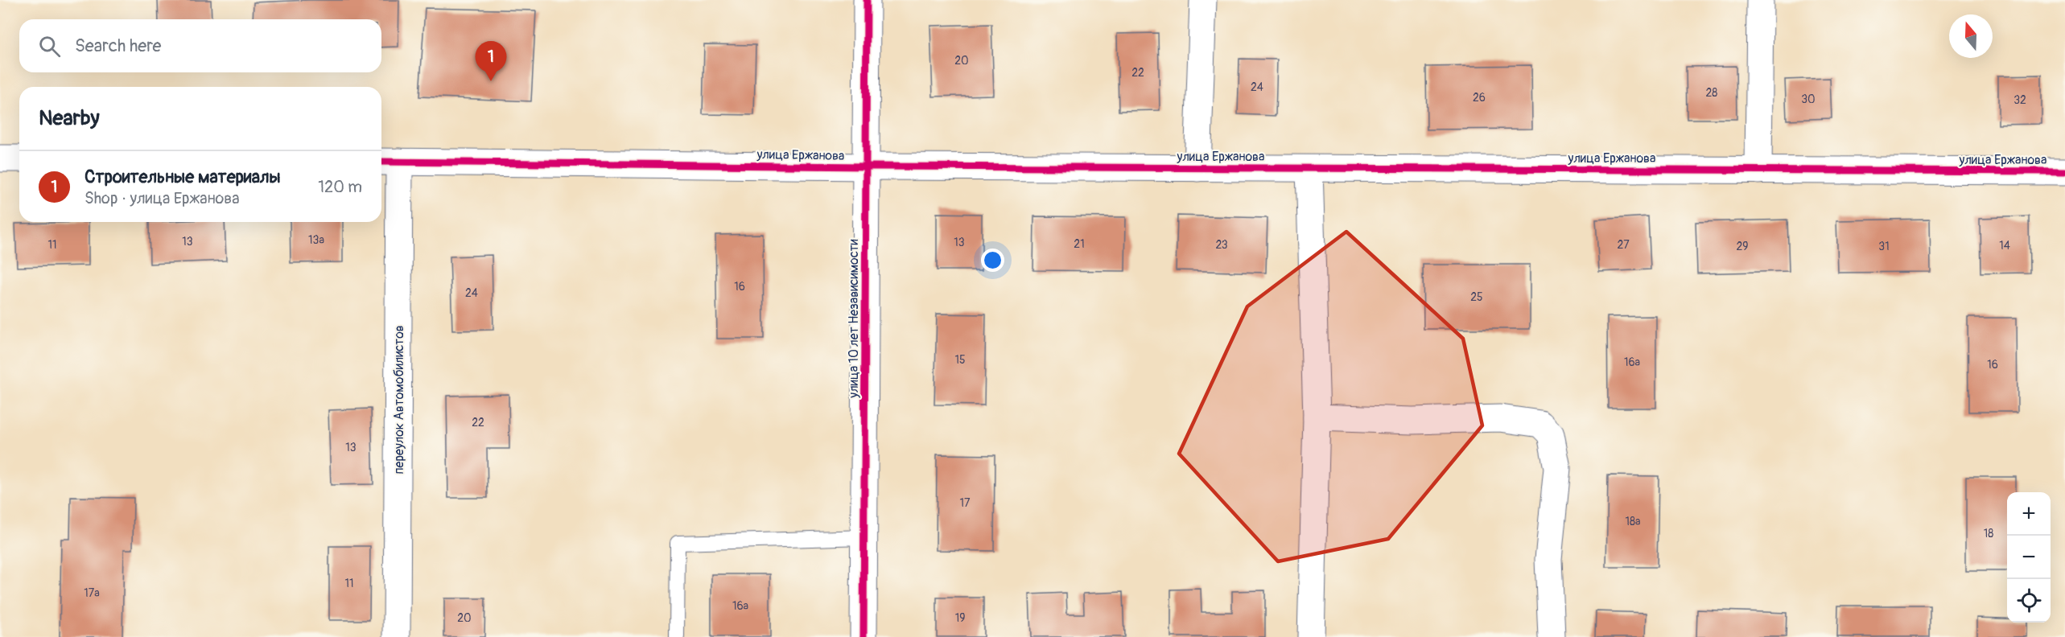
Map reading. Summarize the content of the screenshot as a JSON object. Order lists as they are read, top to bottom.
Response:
{
  "streets": {
    "street": ["улица Ержанова", "улица 10 лет Независимости", "переулок Автомобилистов"]
  },
  "crossings": [
    ["улица Ержанова", "улица 10 лет Независимости"],
    ["улица Ержанова", "переулок Автомобилистов"]
  ],
  "house_numbers": [
    "20",
    "22",
    "24",
    "28",
    "26",
    "30",
    "32",
    "13а",
    "13",
    "13",
    "21",
    "11",
    "23",
    "27",
    "14",
    "29",
    "31",
    "16",
    "24",
    "25",
    "15",
    "16а",
    "16",
    "22",
    "13",
    "17",
    "18а",
    "18",
    "11",
    "17а",
    "16а",
    "20",
    "19"
  ],
  "north": "top",
  "page": {
    "search": "Search here",
    "pins": "1",
    "heading": "Nearby",
    "list": [
      {
        "mark": "1",
        "name": "Строительные материалы",
        "note": "Shop · улица Ержанова",
        "value": "120 m"
      }
    ],
    "map_buttons": ["+", "−"]
  }
}
